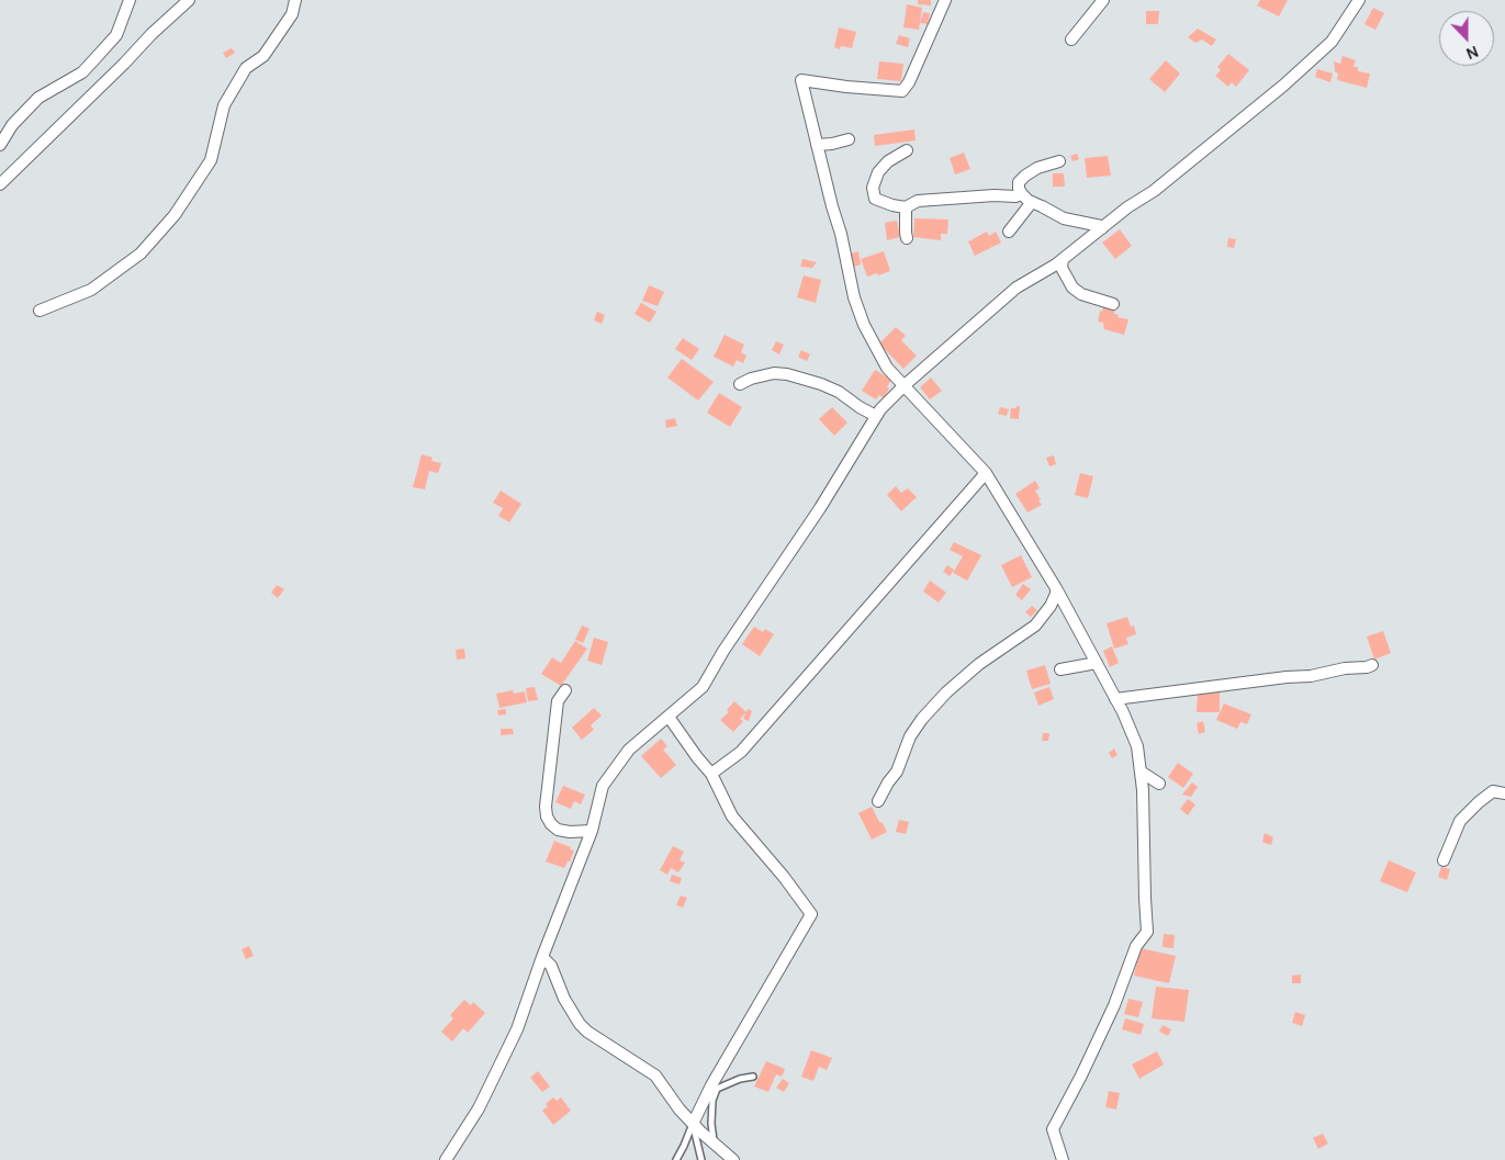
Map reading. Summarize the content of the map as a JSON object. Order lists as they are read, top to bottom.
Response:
{
  "north": "bottom"
}
